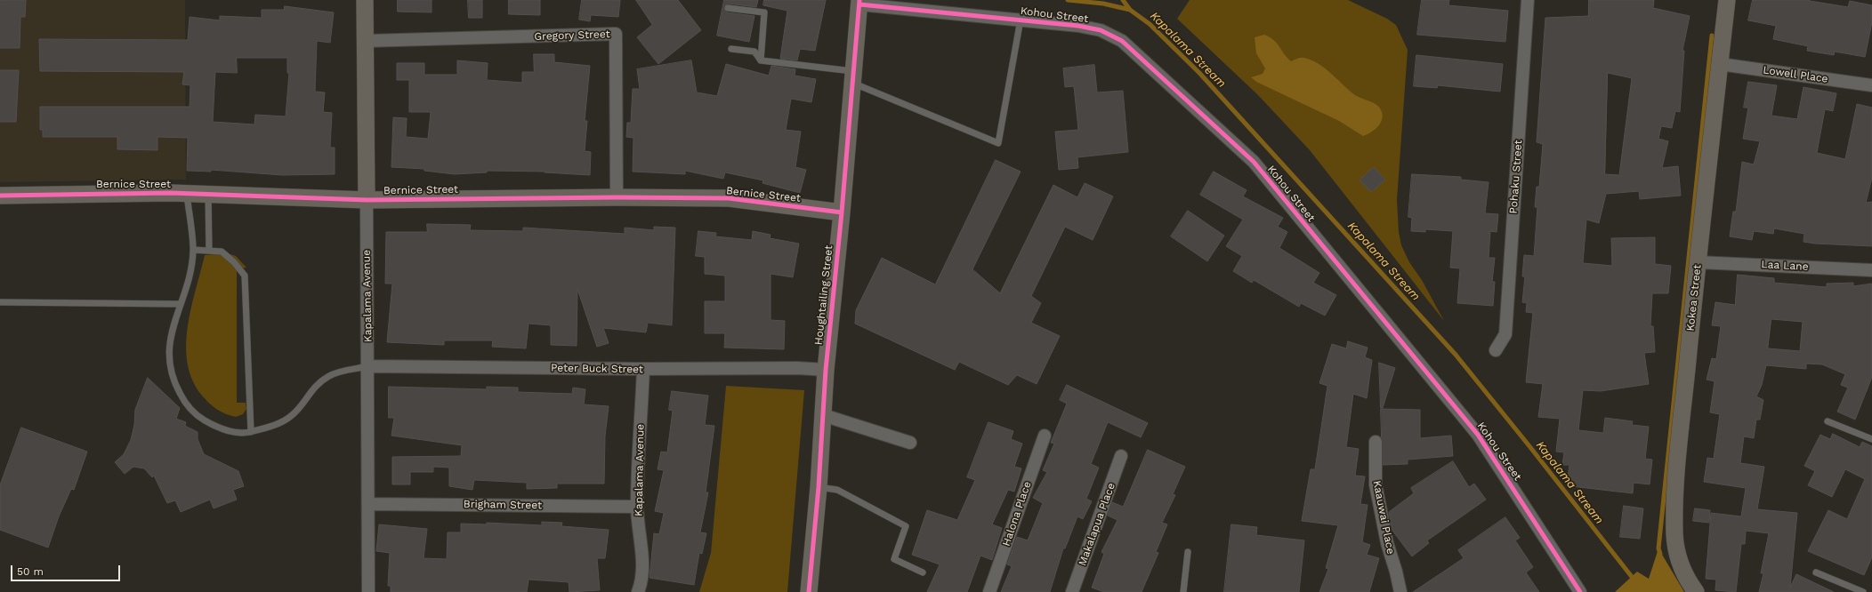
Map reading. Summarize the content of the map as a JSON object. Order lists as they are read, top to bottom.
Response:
{
  "streets": {
    "street": [
      "Kohou Street",
      "Gregory Street",
      "Lowell Place",
      "Pohaku Street",
      "Bernice Street",
      "Laa Lane",
      "Houghtailing Street",
      "Kapalama Avenue",
      "Kokea Street",
      "Peter Buck Street",
      "Brigham Street",
      "Halona Place",
      "Kaauwai Place",
      "Makalapua Place"
    ]
  },
  "crossings": [
    ["Kohou Street", "Houghtailing Street"],
    ["Gregory Street", "Bernice Street"],
    ["Gregory Street", "Kapalama Avenue"],
    ["Lowell Place", "Kokea Street"],
    ["Bernice Street", "Houghtailing Street"],
    ["Bernice Street", "Kapalama Avenue"],
    ["Laa Lane", "Kokea Street"],
    ["Houghtailing Street", "Peter Buck Street"],
    ["Kapalama Avenue", "Peter Buck Street"],
    ["Kapalama Avenue", "Brigham Street"]
  ],
  "water": ["Kapalama Stream"],
  "scale_bar": "50 m"
}
